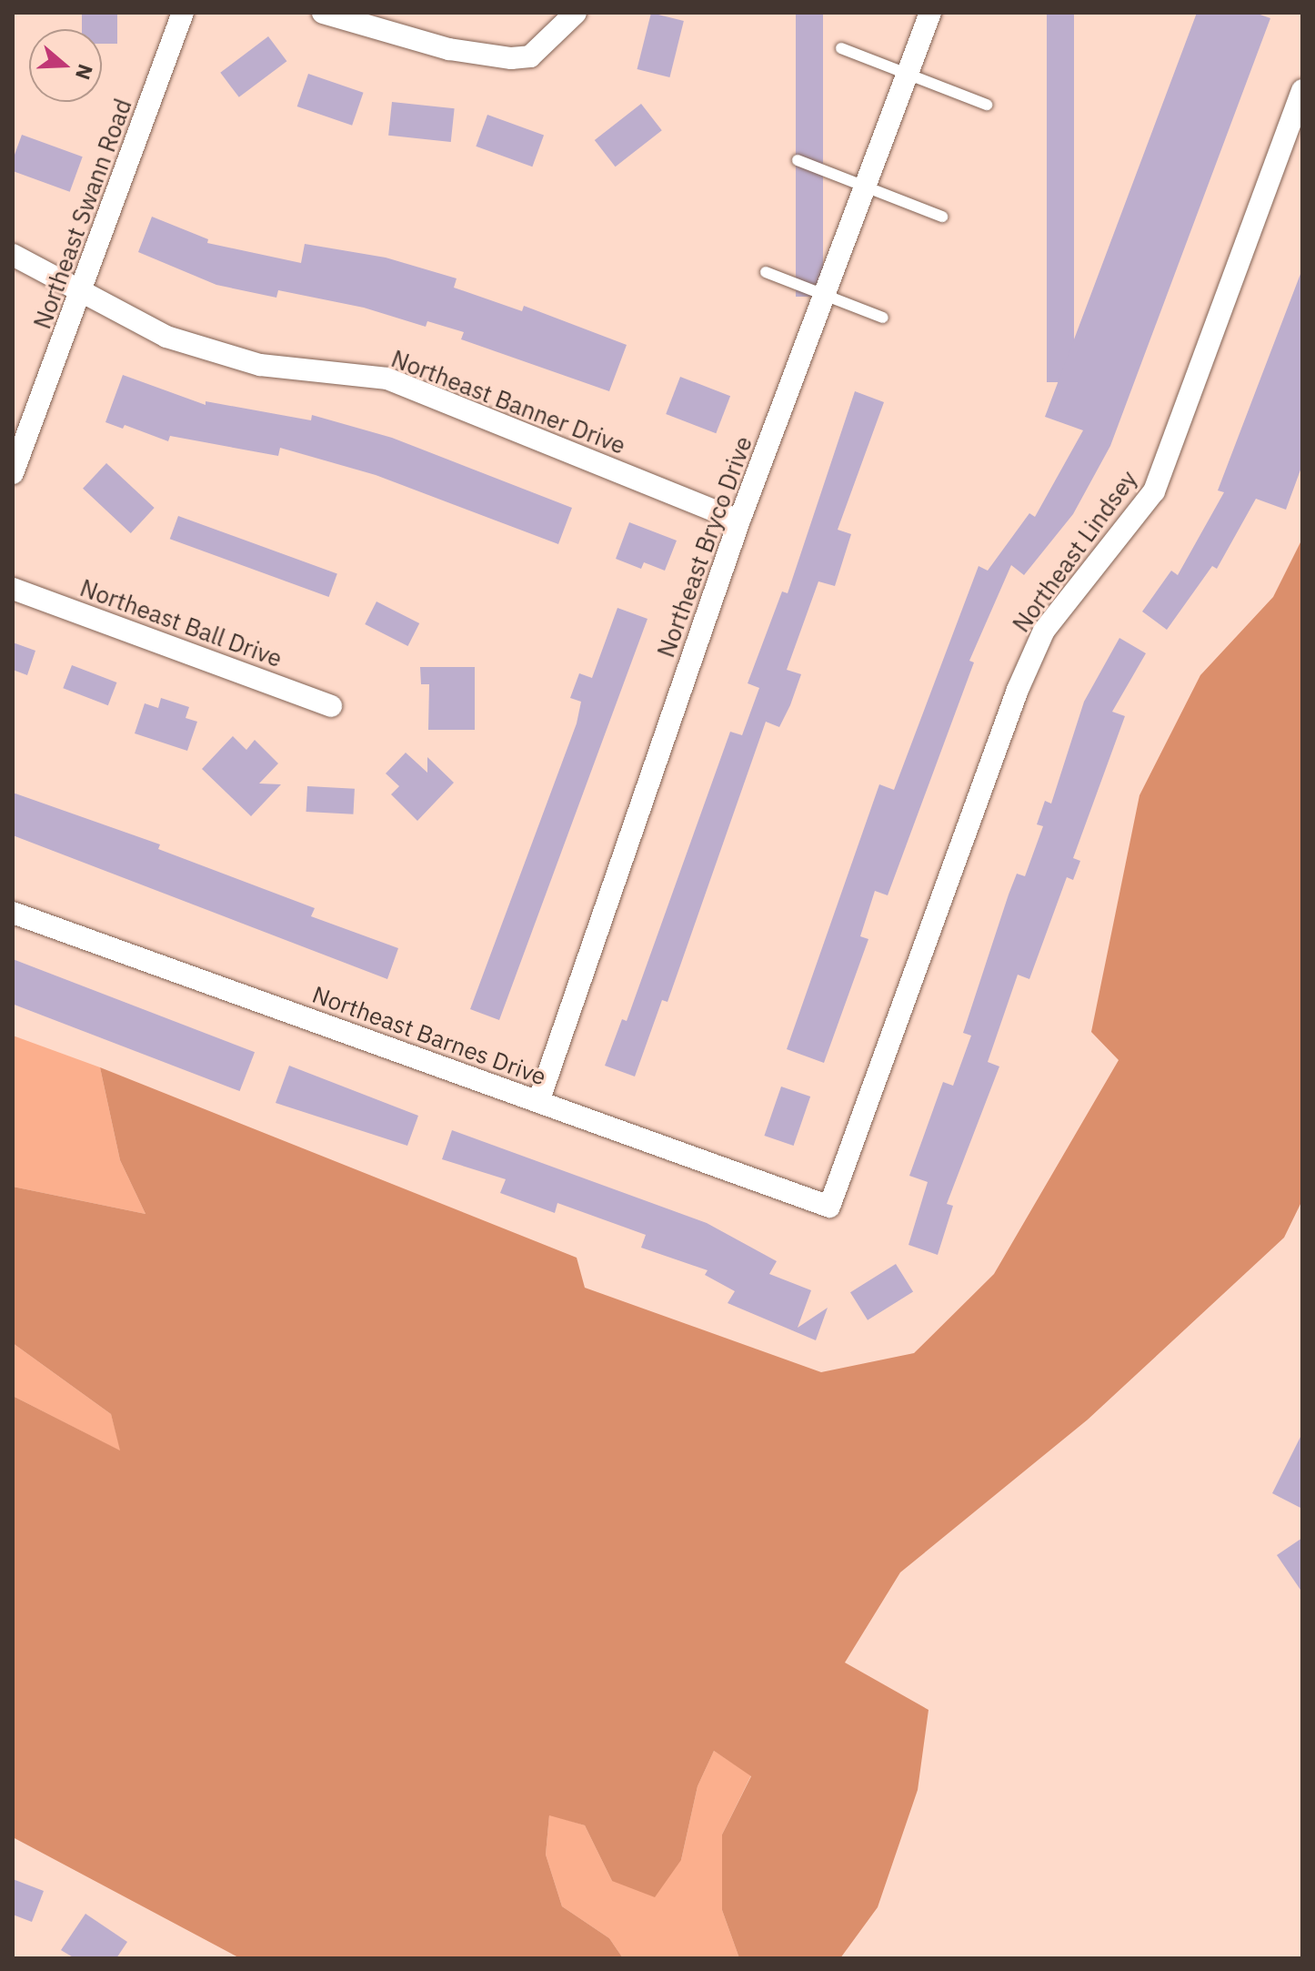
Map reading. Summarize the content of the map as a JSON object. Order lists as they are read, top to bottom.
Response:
{
  "streets": {
    "street": [
      "Northeast Swann Road",
      "Northeast Banner Drive",
      "Northeast Bryco Drive",
      "Northeast Lindsey",
      "Northeast Ball Drive",
      "Northeast Barnes Drive"
    ]
  },
  "crossings": [
    ["Northeast Swann Road", "Northeast Banner Drive"],
    ["Northeast Banner Drive", "Northeast Bryco Drive"],
    ["Northeast Bryco Drive", "Northeast Barnes Drive"],
    ["Northeast Lindsey", "Northeast Barnes Drive"]
  ],
  "north": "right"
}
